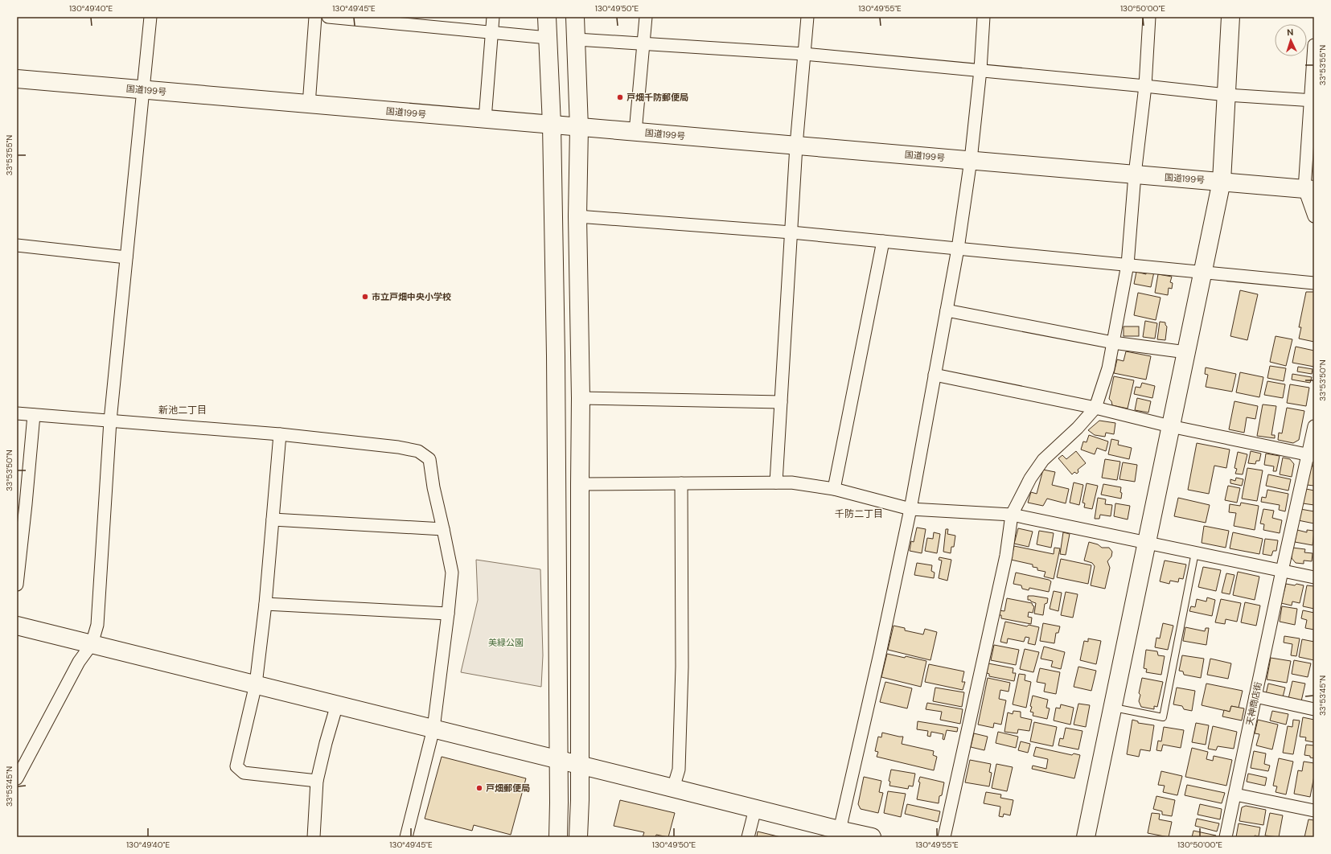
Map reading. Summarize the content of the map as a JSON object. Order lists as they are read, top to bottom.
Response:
{
  "streets": {
    "main road": ["国道199号"],
    "street": ["天神商店街"]
  },
  "districts": ["新池二丁目", "千防二丁目"],
  "parks": ["美緑公園"],
  "places": ["戸畑千防郵便局", "市立戸畑中央小学校", "戸畑郵便局"],
  "north": "top",
  "coordinates": [
    "130°49'40\"E",
    "130°49'45\"E",
    "130°49'50\"E",
    "130°49'55\"E",
    "130°50'00\"E",
    "33°53'55\"N",
    "33°53'50\"N",
    "33°53'45\"N"
  ]
}
